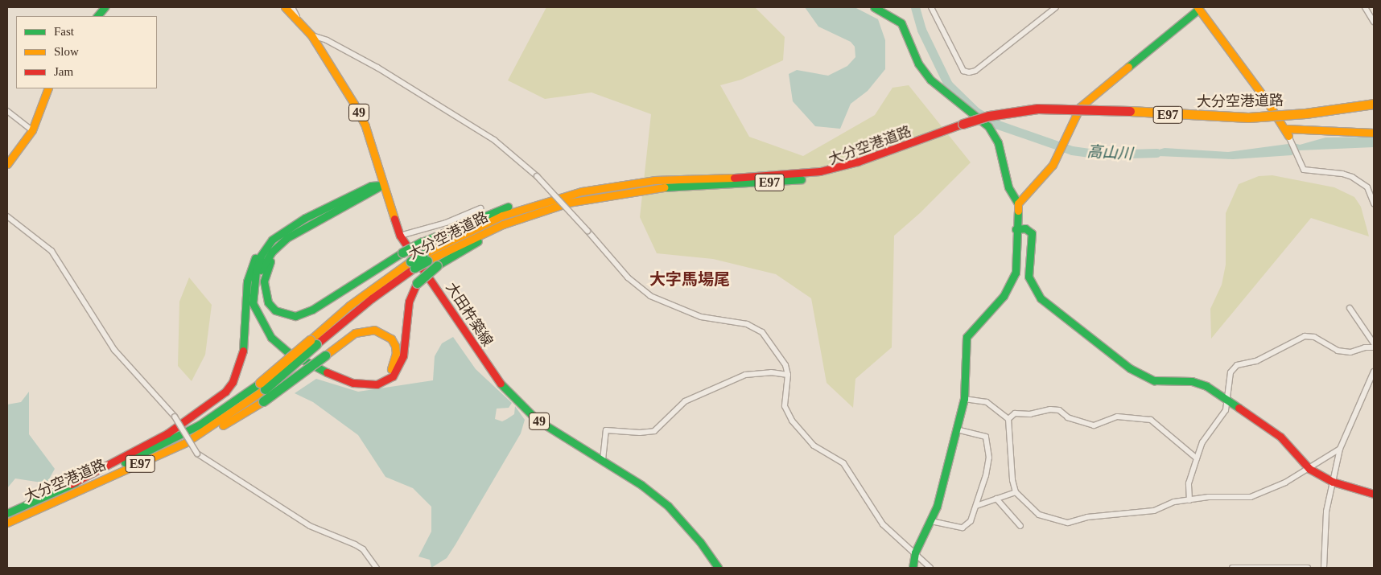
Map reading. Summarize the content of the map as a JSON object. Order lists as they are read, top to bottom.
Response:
{
  "streets": {
    "main road": [
      "大分空港道路",
      "49",
      "E97",
      "大田杵築線"
    ]
  },
  "districts": ["大字馬場尾"],
  "water": ["高山川"],
  "legend": ["Fast", "Slow", "Jam"]
}
